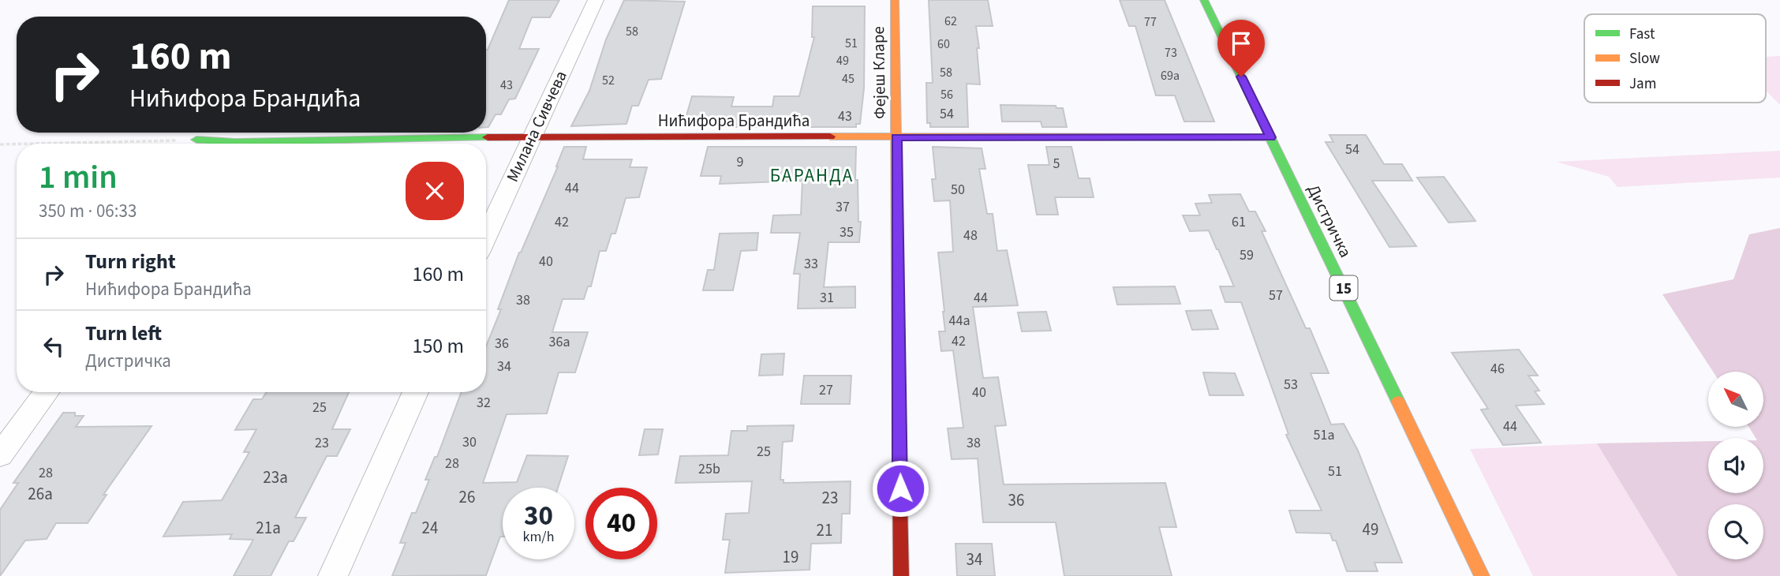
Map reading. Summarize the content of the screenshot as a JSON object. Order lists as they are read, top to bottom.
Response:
{
  "streets": {
    "street": [
      "Фејеш Кларе",
      "Нићифора Брандића",
      "Милана Сивчева",
      "Дистричка",
      "15"
    ]
  },
  "crossings": [
    ["Фејеш Кларе", "Нићифора Брандића"],
    ["Нићифора Брандића", "Милана Сивчева"],
    ["Нићифора Брандића", "Дистричка"]
  ],
  "districts": ["БАРАНДА"],
  "house_numbers": [
    "62",
    "77",
    "58",
    "51",
    "60",
    "73",
    "49",
    "58",
    "69a",
    "45",
    "52",
    "43",
    "56",
    "54",
    "43",
    "54",
    "9",
    "5",
    "44",
    "50",
    "37",
    "42",
    "61",
    "35",
    "48",
    "59",
    "40",
    "33",
    "57",
    "31",
    "44",
    "38",
    "44a",
    "42",
    "36a",
    "36",
    "34",
    "46",
    "53",
    "27",
    "40",
    "32",
    "25",
    "44",
    "51a",
    "30",
    "23",
    "38",
    "25",
    "28",
    "25b",
    "51",
    "28",
    "23a",
    "26a",
    "26",
    "23",
    "36",
    "21a",
    "24",
    "49",
    "21",
    "19",
    "34"
  ],
  "legend": ["Fast", "Slow", "Jam"],
  "north": "top left",
  "page": {
    "turn": ["160 m", "Нићифора Брандића"],
    "heading": ["1 min", "350 m · 06:33"],
    "list": [
      {
        "name": "Turn right",
        "note": "Нићифора Брандића",
        "value": "160 m"
      },
      {
        "name": "Turn left",
        "note": "Дистричка",
        "value": "150 m"
      }
    ],
    "speed": "30 km/h",
    "limit": "40"
  }
}
